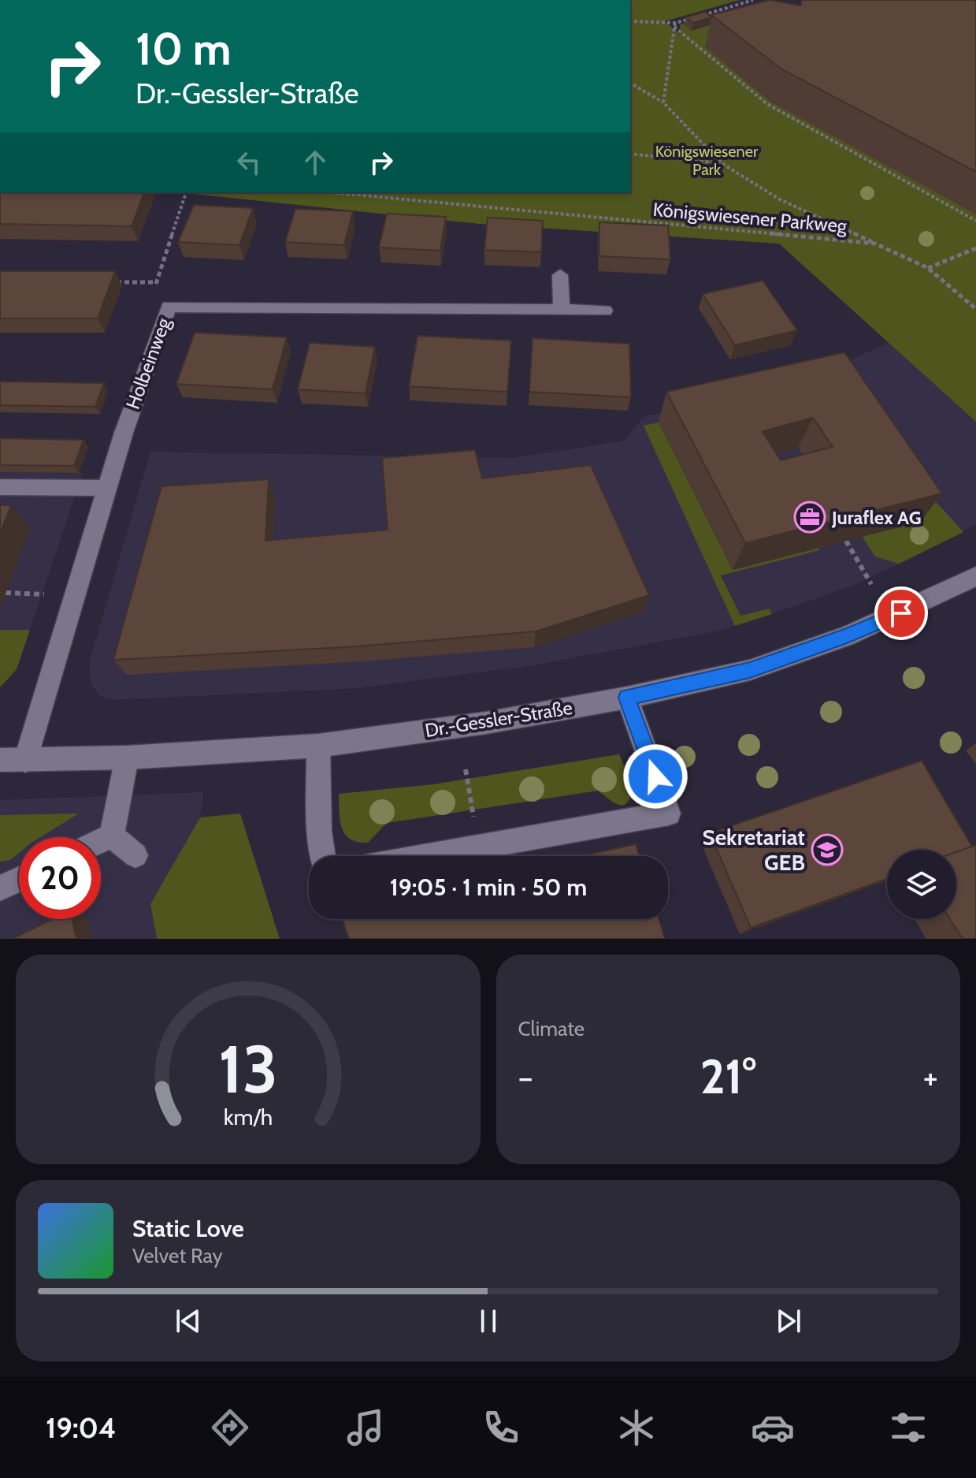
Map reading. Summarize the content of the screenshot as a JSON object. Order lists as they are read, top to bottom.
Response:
{
  "streets": {
    "street": ["Holbeinweg", "Dr.-Gessler-Straße"],
    "path": ["Königswiesener Parkweg"]
  },
  "crossings": [
    ["Holbeinweg", "Dr.-Gessler-Straße"]
  ],
  "parks": ["Königswiesener Park"],
  "places": {
    "office": ["Juraflex AG"],
    "school or university": ["Sekretariat GEB"]
  },
  "page": {
    "turn": ["10 m", "Dr.-Gessler-Straße"],
    "limit": "20",
    "trip": "19:05 · 1 min · 50 m",
    "tile": "Climate",
    "heat": ["−", "21°", "+"],
    "song": ["Static Love", "Velvet Ray"],
    "tabs": "19:04",
    "gauge": ["13", "km/h"]
  }
}
